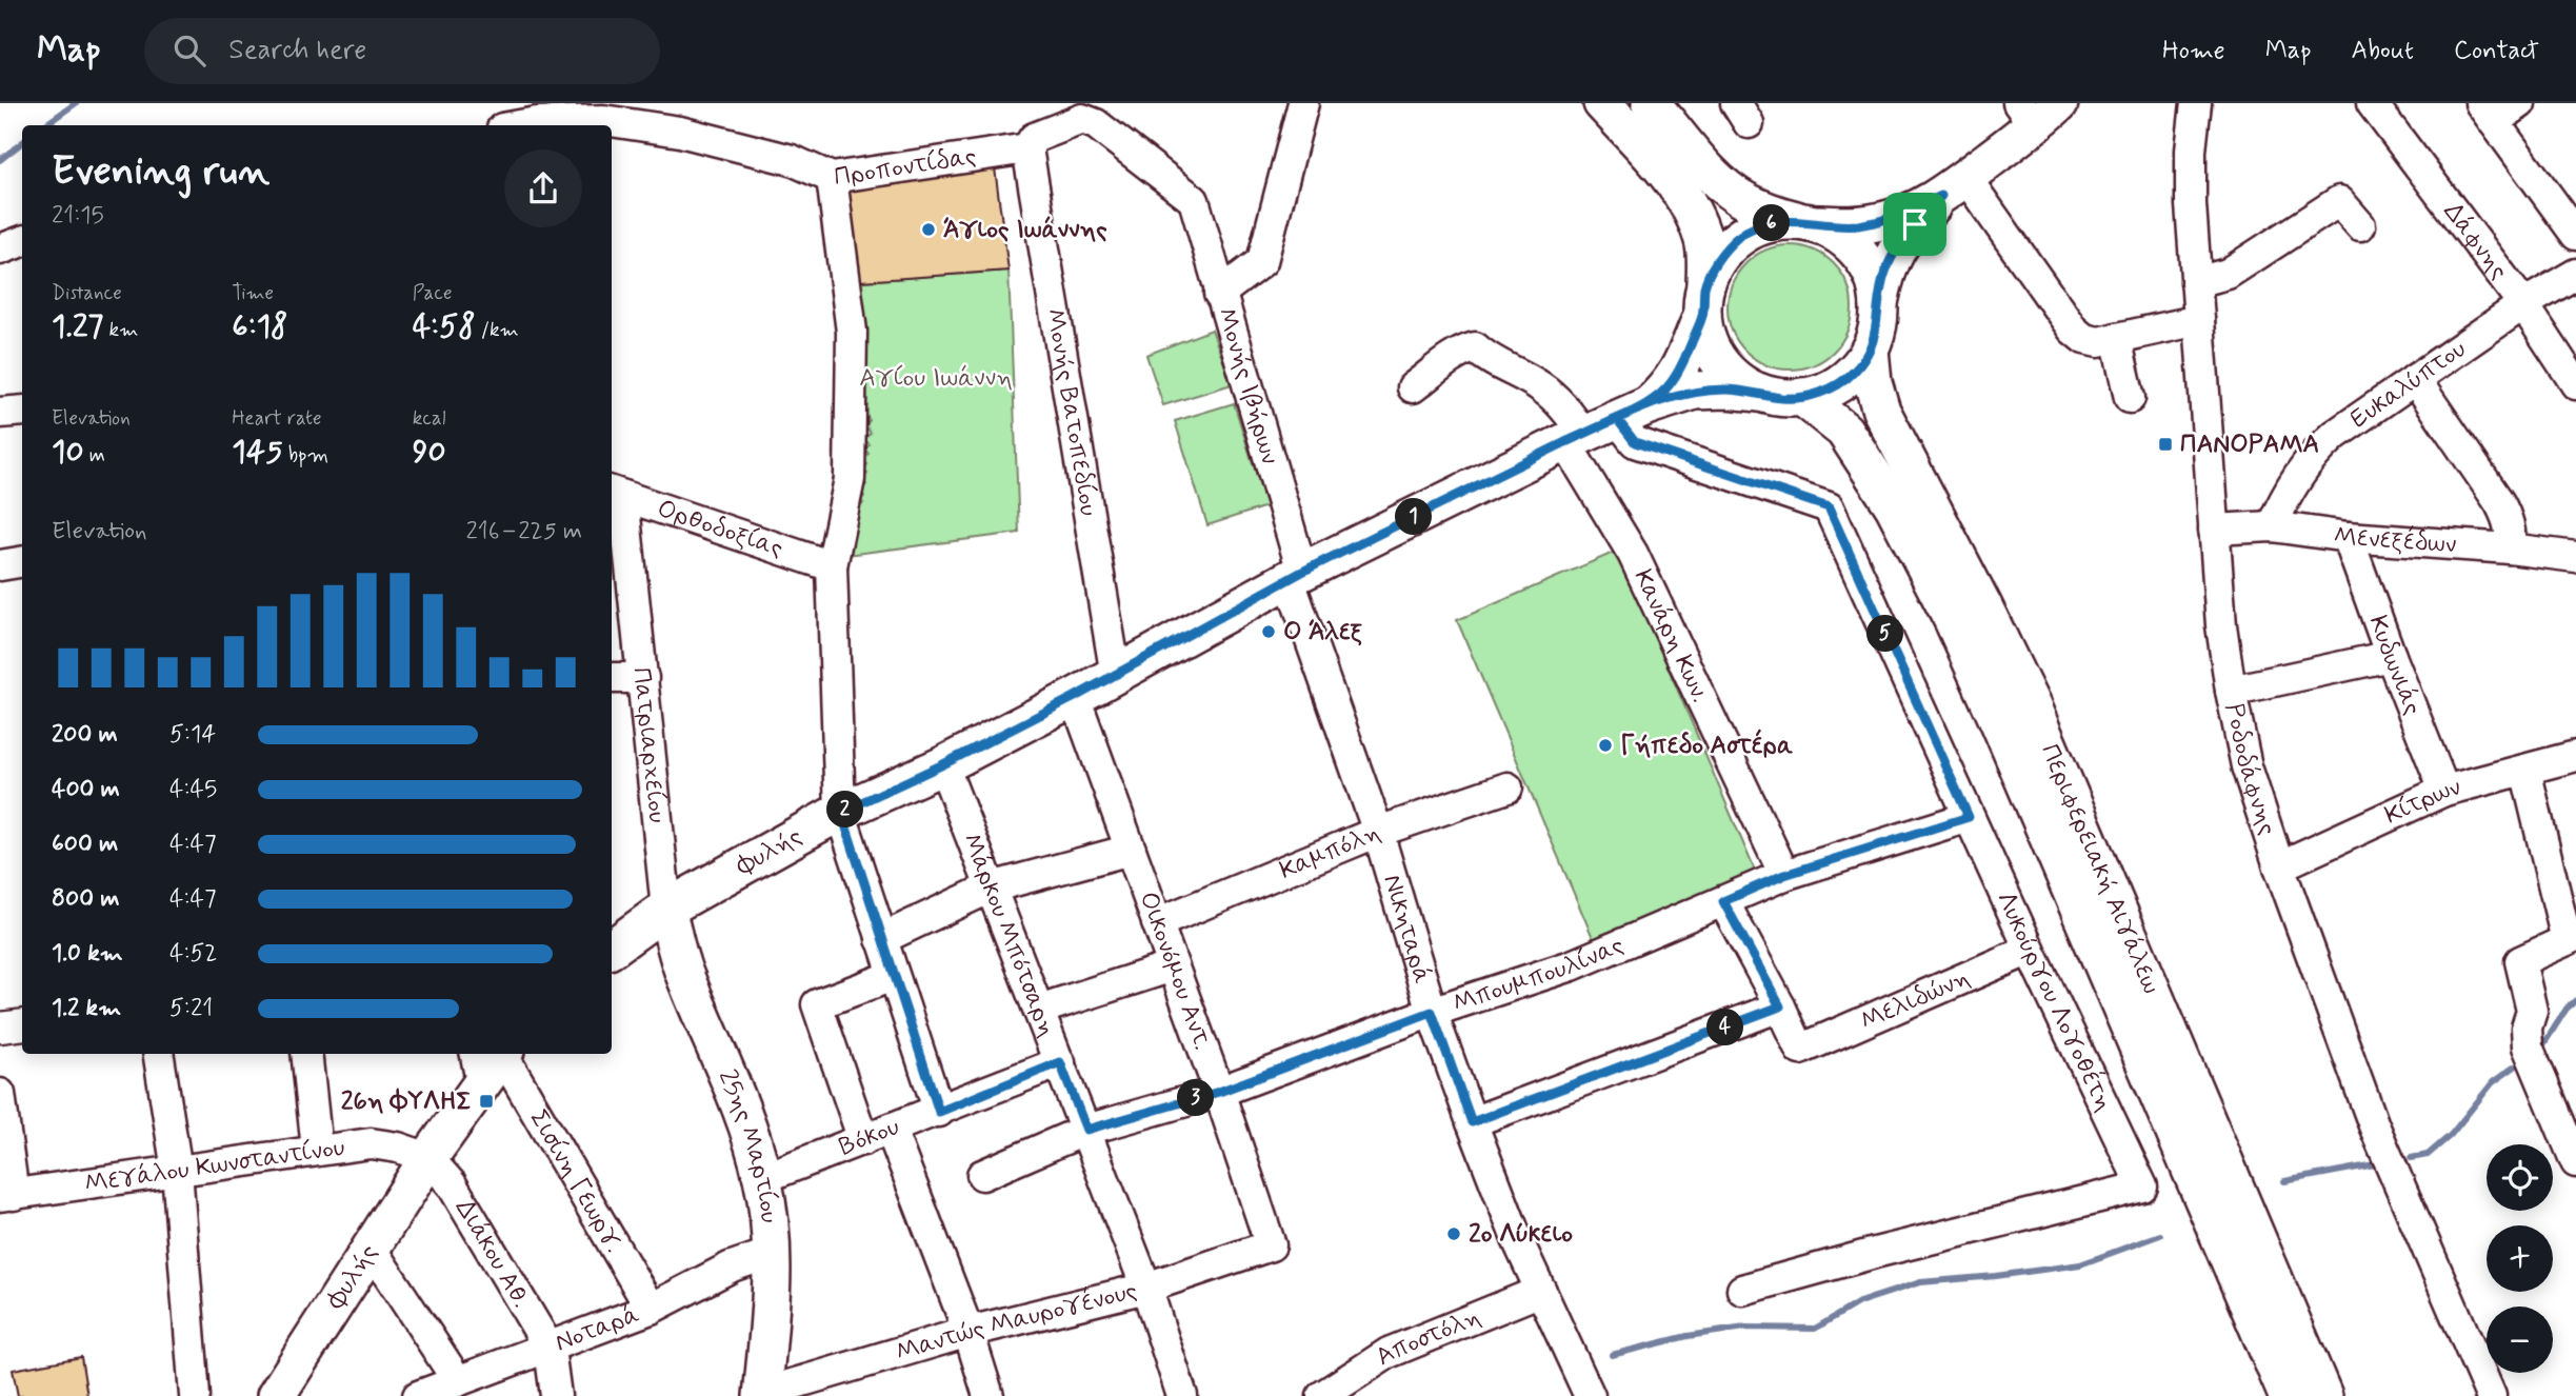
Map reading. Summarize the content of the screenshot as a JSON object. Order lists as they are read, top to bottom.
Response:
{
  "streets": {
    "main road": ["Φυλής", "Περιφερειακή Αιγάλεω", "25ης Μαρτίου"],
    "street": [
      "Προποντίδας",
      "Δάφνης",
      "Ευκαλύπτου",
      "Μονής Ιβήρων",
      "Μονής Βατοπεδίου",
      "Ορθοδοξίας",
      "Μενεξέδων",
      "Κανάρη Κων.",
      "Κυδωνιάς",
      "Πατριαρχείου",
      "Ροδοδάφνης",
      "Κίτρων",
      "Καμπόλη",
      "Νικηταρά",
      "Μάρκου Μπότσαρη",
      "Οικονόμου Αντ.",
      "Μπουμπουλίνας",
      "Μελιδώνη",
      "Λυκούργου Λογοθέτη",
      "Βόκου",
      "Μεγάλου Κωνσταντίνου",
      "Σισίνη Γεωργ.",
      "Διάκου Αθ.",
      "Μαντώς Μαυρογένους",
      "Νοταρά",
      "Αποστόλη"
    ]
  },
  "crossings": [
    ["Προποντίδας", "Μονής Ιβήρων"],
    ["Προποντίδας", "Μονής Βατοπεδίου"],
    ["Δάφνης", "Ευκαλύπτου"],
    ["Ευκαλύπτου", "Μενεξέδων"],
    ["Μονής Ιβήρων", "Φυλής"],
    ["Μονής Ιβήρων", "Νικηταρά"],
    ["Μονής Βατοπεδίου", "Φυλής"],
    ["Ορθοδοξίας", "Πατριαρχείου"],
    ["Μενεξέδων", "Κυδωνιάς"],
    ["Μενεξέδων", "Ροδοδάφνης"],
    ["Κανάρη Κων.", "Φυλής"],
    ["Κανάρη Κων.", "Μπουμπουλίνας"],
    ["Κυδωνιάς", "Κίτρων"],
    ["Πατριαρχείου", "Φυλής"],
    ["Πατριαρχείου", "25ης Μαρτίου"],
    ["Ροδοδάφνης", "Κίτρων"],
    ["Φυλής", "Περιφερειακή Αιγάλεω"],
    ["Φυλής", "Νικηταρά"],
    ["Φυλής", "Μάρκου Μπότσαρη"],
    ["Φυλής", "Οικονόμου Αντ."],
    ["Φυλής", "Λυκούργου Λογοθέτη"],
    ["Φυλής", "25ης Μαρτίου"],
    ["Φυλής", "Μεγάλου Κωνσταντίνου"],
    ["Φυλής", "Σισίνη Γεωργ."],
    ["Φυλής", "Διάκου Αθ."],
    ["Καμπόλη", "Νικηταρά"],
    ["Καμπόλη", "Οικονόμου Αντ."],
    ["Νικηταρά", "Μπουμπουλίνας"],
    ["Νικηταρά", "Αποστόλη"],
    ["Μάρκου Μπότσαρη", "Μπουμπουλίνας"],
    ["Μάρκου Μπότσαρη", "Βόκου"],
    ["Μάρκου Μπότσαρη", "Μαντώς Μαυρογένους"],
    ["Οικονόμου Αντ.", "Μπουμπουλίνας"],
    ["Οικονόμου Αντ.", "Μαντώς Μαυρογένους"],
    ["Μπουμπουλίνας", "Λυκούργου Λογοθέτη"],
    ["Μελιδώνη", "Λυκούργου Λογοθέτη"],
    ["Βόκου", "25ης Μαρτίου"],
    ["25ης Μαρτίου", "Μαντώς Μαυρογένους"],
    ["25ης Μαρτίου", "Νοταρά"],
    ["Μεγάλου Κωνσταντίνου", "Διάκου Αθ."],
    ["Σισίνη Γεωργ.", "Νοταρά"],
    ["Διάκου Αθ.", "Νοταρά"]
  ],
  "parks": ["Αγίου Ιωάννη"],
  "places": {
    "other": [
      "Άγιος Ιωάννης",
      "Ο Άλεξ",
      "Γήπεδο Αστέρα",
      "2ο Λύκειο"
    ],
    "transit": ["ΠΑΝΟΡΑΜΑ", "26η ΦΥΛΗΣ"]
  },
  "page": {
    "header": "Map",
    "search": "Search here",
    "nav": [
      "Home",
      "Map",
      "About",
      "Contact"
    ],
    "heading": ["Evening run", "21:15"],
    "pins": [
      "6",
      "1",
      "5",
      "2",
      "4",
      "3"
    ],
    "stats": [
      ["Distance", "1.27 km"],
      ["Time", "6:18"],
      ["Pace", "4:58 /km"],
      ["Elevation", "10 m"],
      ["Heart rate", "145 bpm"],
      ["kcal", "90"]
    ],
    "chart": ["Elevation", "216–225 m"],
    "list": [
      {
        "name": "200 m",
        "note": "5:14"
      },
      {
        "name": "400 m",
        "note": "4:45"
      },
      {
        "name": "600 m",
        "note": "4:47"
      },
      {
        "name": "800 m",
        "note": "4:47"
      },
      {
        "name": "1.0 km",
        "note": "4:52"
      },
      {
        "name": "1.2 km",
        "note": "5:21"
      }
    ],
    "map_buttons": ["+", "−"]
  }
}
